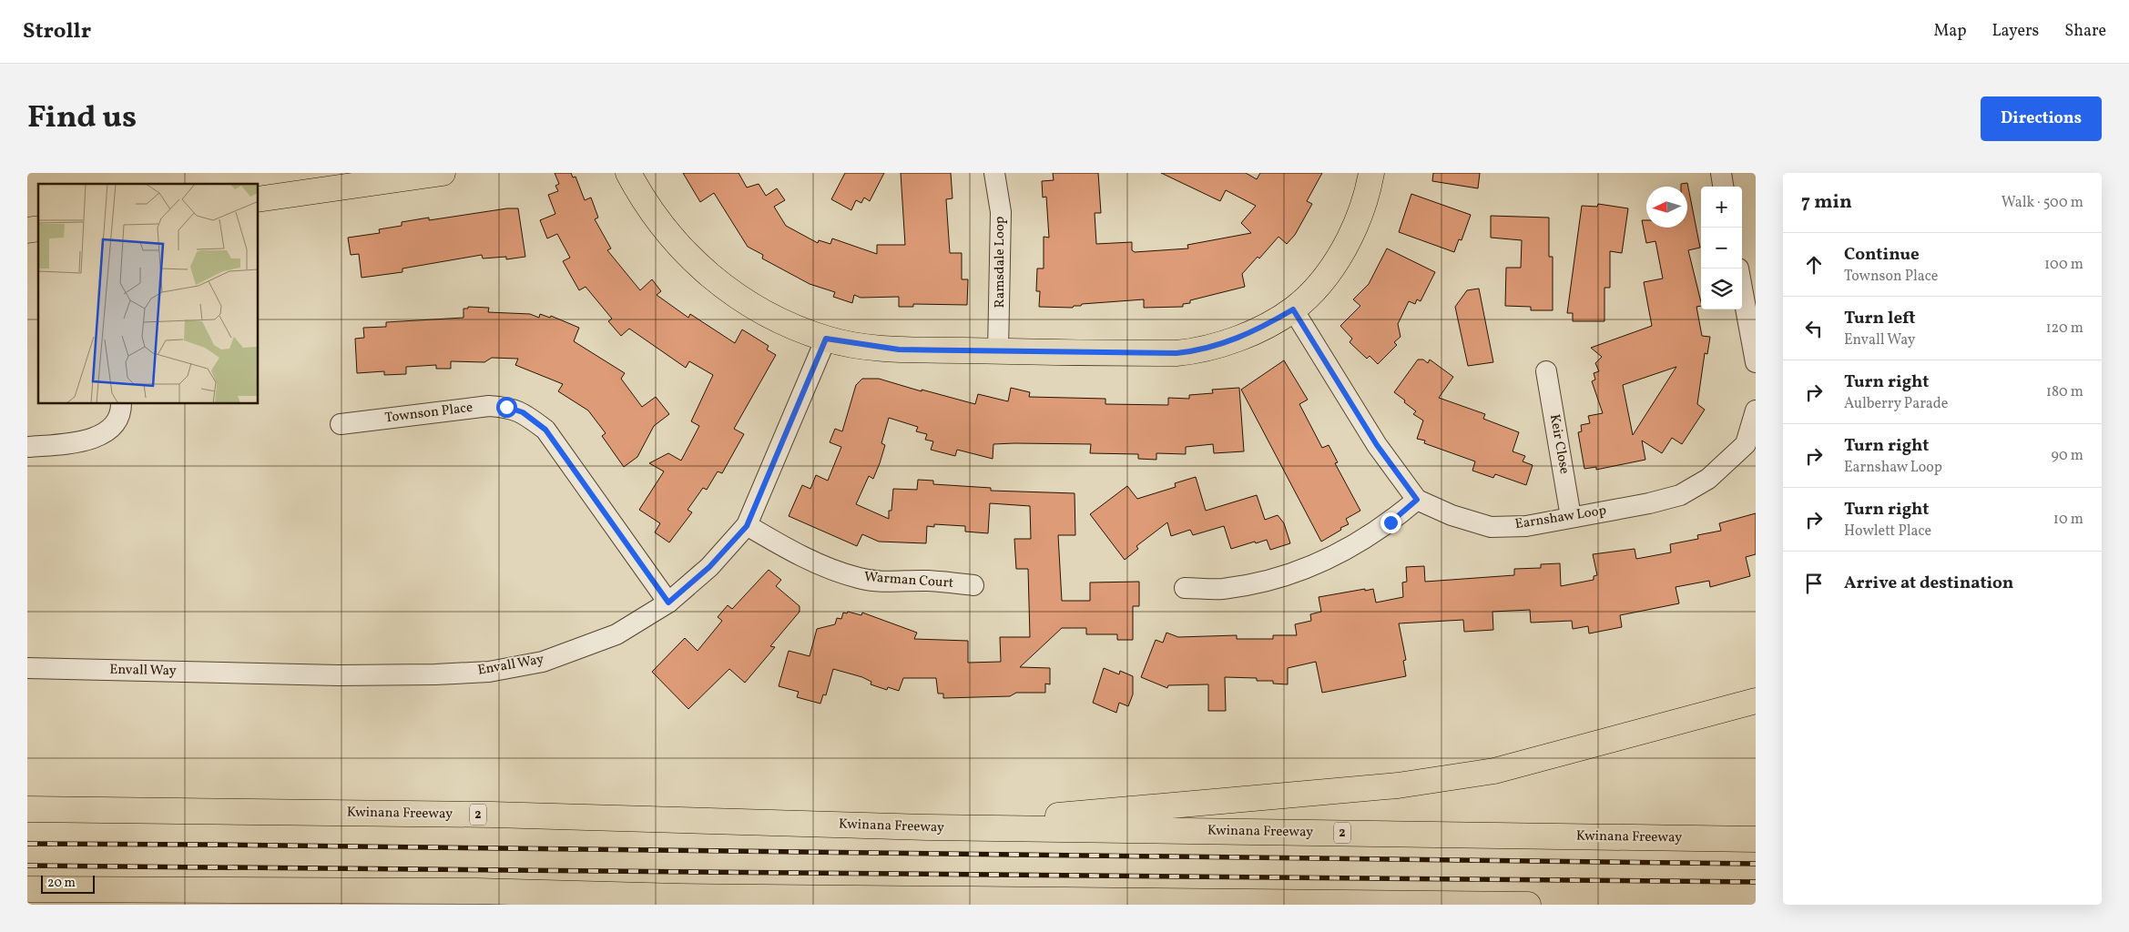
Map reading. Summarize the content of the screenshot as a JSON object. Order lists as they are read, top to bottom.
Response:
{
  "streets": {
    "main road": ["Kwinana Freeway", "2"],
    "street": [
      "Ramsdale Loop",
      "Townson Place",
      "Keir Close",
      "Earnshaw Loop",
      "Warman Court",
      "Envall Way"
    ]
  },
  "crossings": [
    ["Townson Place", "Envall Way"],
    ["Keir Close", "Earnshaw Loop"],
    ["Warman Court", "Envall Way"]
  ],
  "scale_bar": "20 m",
  "north": "left",
  "page": {
    "header": "Strollr",
    "nav": ["Map", "Layers", "Share"],
    "title": "Find us",
    "buttons": "Directions",
    "heading": ["7 min", "Walk · 500 m"],
    "map_buttons": ["+", "−"],
    "list": [
      ["Continue", "Townson Place", "100 m"],
      ["Turn left", "Envall Way", "120 m"],
      ["Turn right", "Aulberry Parade", "180 m"],
      ["Turn right", "Earnshaw Loop", "90 m"],
      ["Turn right", "Howlett Place", "10 m"],
      "Arrive at destination"
    ],
    "scale": "20 m"
  }
}
